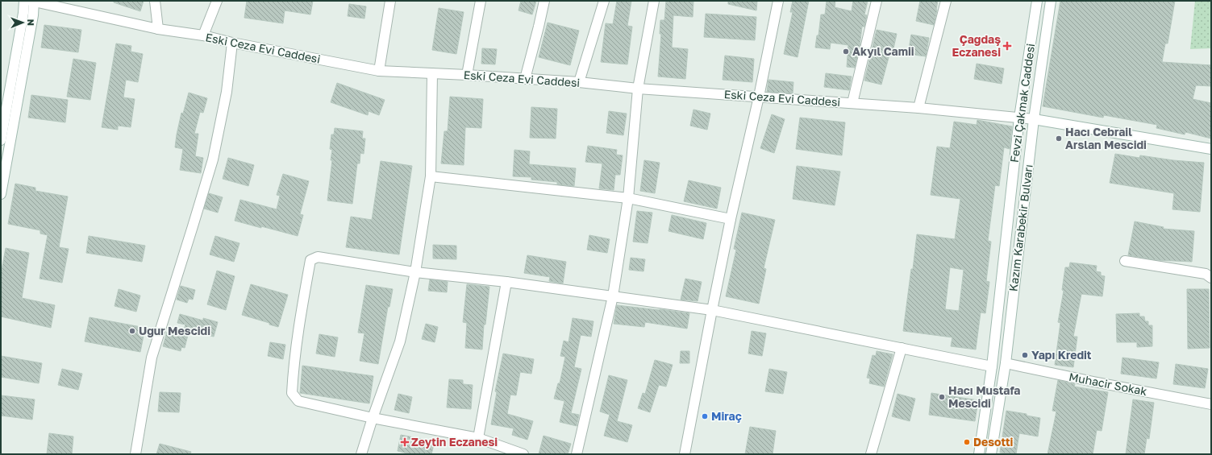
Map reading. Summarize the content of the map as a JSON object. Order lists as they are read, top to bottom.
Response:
{
  "streets": {
    "street": [
      "Eski Ceza Evi Caddesi",
      "Fevzi Çakmak Caddesi",
      "Kazım Karabekir Bulvarı",
      "Muhacir Sokak"
    ]
  },
  "crossings": [
    ["Eski Ceza Evi Caddesi", "Fevzi Çakmak Caddesi"],
    ["Eski Ceza Evi Caddesi", "Kazım Karabekir Bulvarı"],
    ["Kazım Karabekir Bulvarı", "Muhacir Sokak"]
  ],
  "places": {
    "health": ["Çağdaş Eczanesi", "Zeytin Eczanesi"],
    "other": [
      "Akyıl Camii",
      "Hacı Cebrail Arslan Mescidi",
      "Uğur Mescidi",
      "Yapı Kredit",
      "Hacı Mustafa Mescidi",
      "Miraç",
      "Desotti"
    ]
  },
  "north": "right"
}
